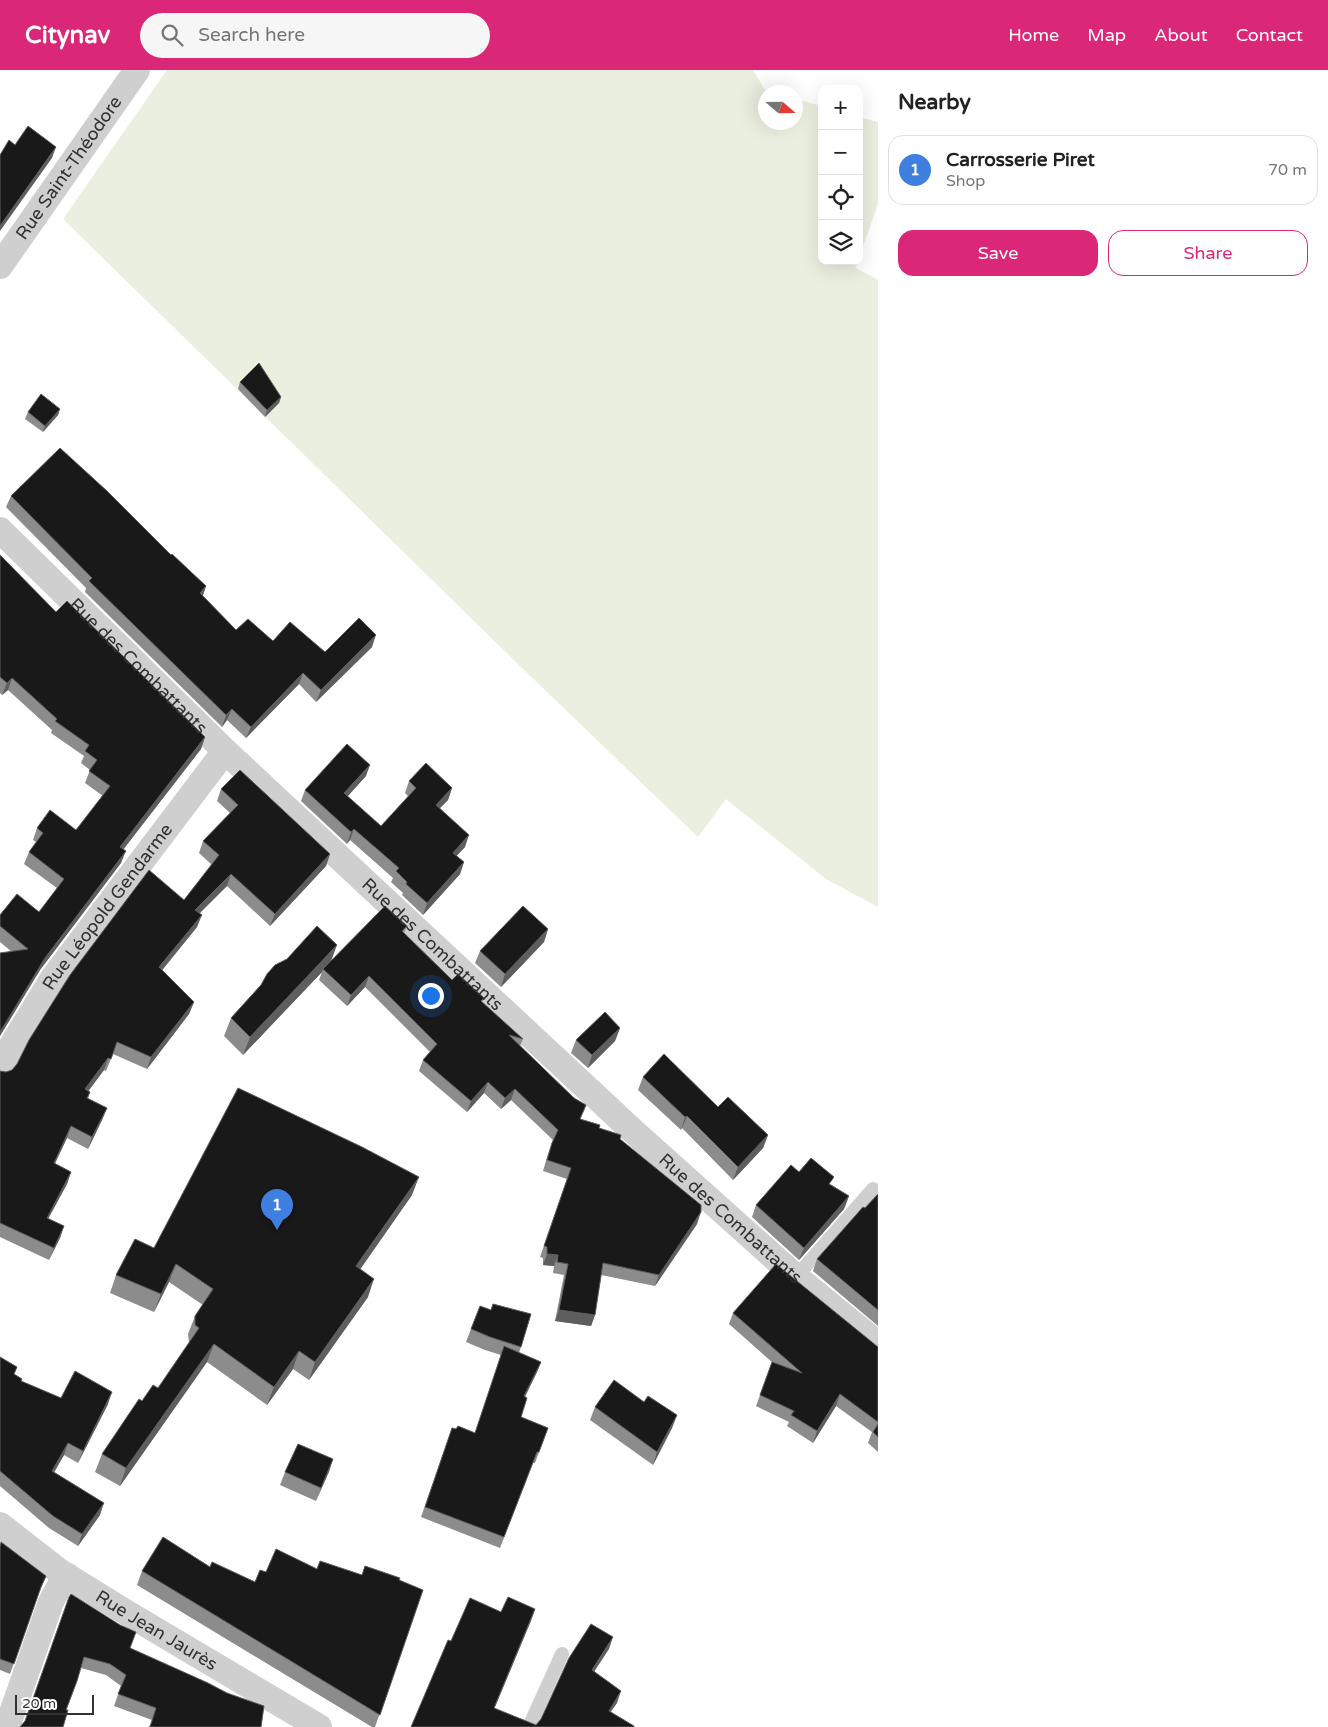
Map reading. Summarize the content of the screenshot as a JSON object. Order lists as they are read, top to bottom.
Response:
{
  "streets": {
    "street": [
      "Rue Saint-Théodore",
      "Rue des Combattants",
      "Rue Léopold Gendarme",
      "Rue Jean Jaurès"
    ]
  },
  "crossings": [
    ["Rue des Combattants", "Rue Léopold Gendarme"]
  ],
  "scale_bar": "20 m",
  "north": "right",
  "page": {
    "header": "Citynav",
    "search": "Search here",
    "nav": [
      "Home",
      "Map",
      "About",
      "Contact"
    ],
    "heading": "Nearby",
    "map_buttons": ["+", "−"],
    "list": [
      {
        "mark": "1",
        "name": "Carrosserie Piret",
        "note": "Shop",
        "value": "70 m"
      }
    ],
    "buttons": ["Save", "Share"],
    "pins": "1",
    "scale": "20 m"
  }
}
